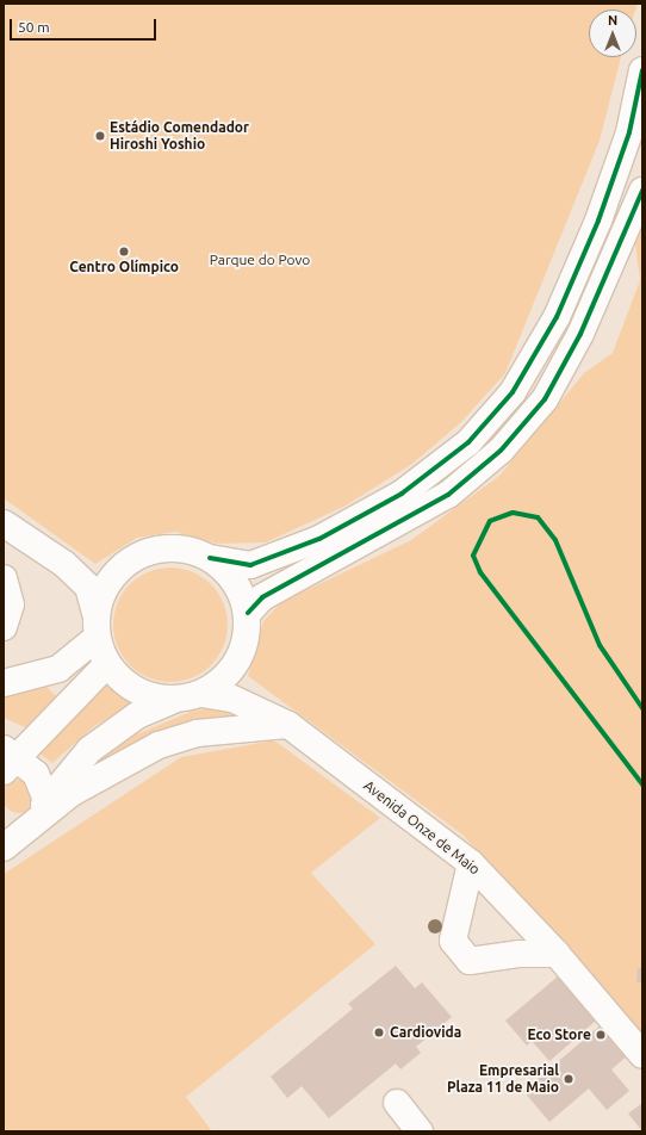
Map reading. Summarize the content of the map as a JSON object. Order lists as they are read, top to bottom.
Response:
{
  "streets": {
    "street": ["Avenida Onze de Maio"]
  },
  "parks": ["Parque do Povo"],
  "places": [
    "Estádio Comendador Hiroshi Yoshio",
    "Centro Olímpico",
    "Cardiovida",
    "Eco Store",
    "Empresarial Plaza 11 de Maio"
  ],
  "scale_bar": "50 m",
  "north": "top"
}
